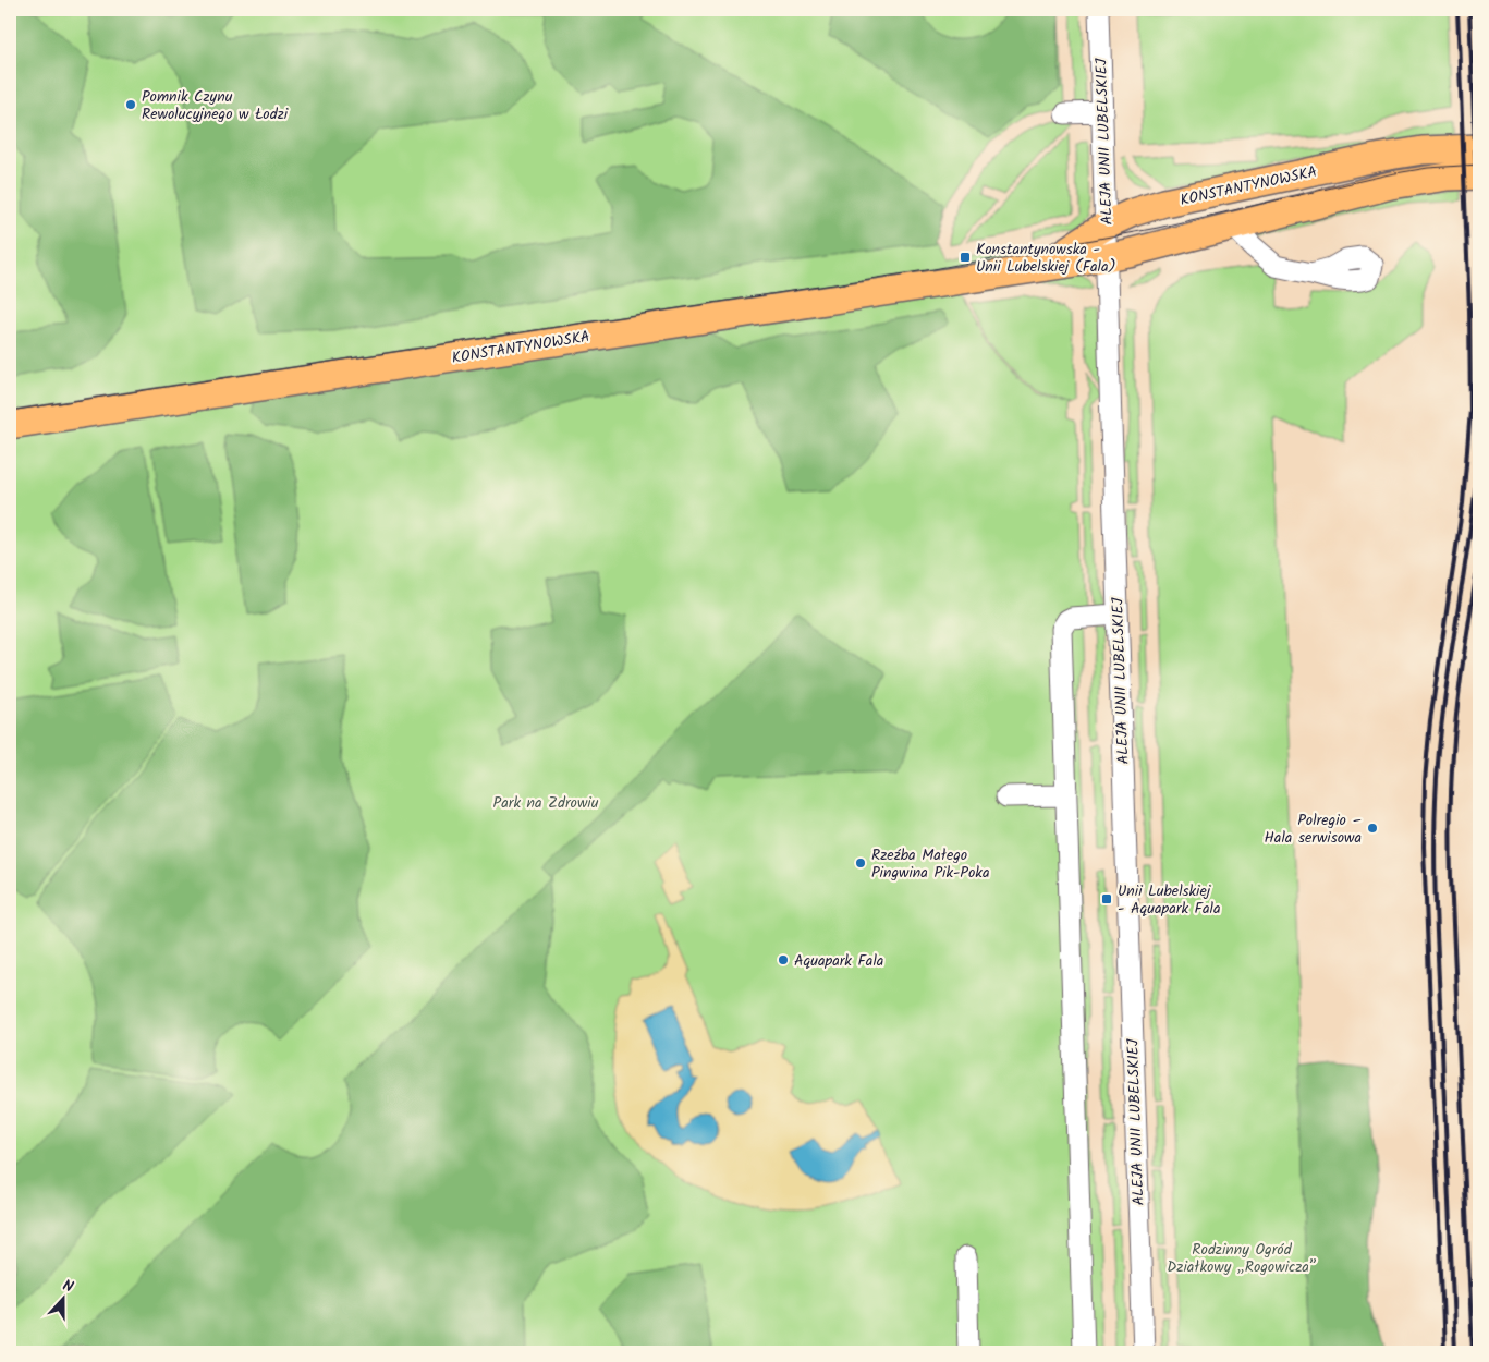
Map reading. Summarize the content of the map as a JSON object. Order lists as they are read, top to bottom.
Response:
{
  "streets": {
    "main road": ["KONSTANTYNOWSKA"],
    "street": ["ALEJA UNII LUBELSKIEJ"]
  },
  "crossings": [
    ["ALEJA UNII LUBELSKIEJ", "KONSTANTYNOWSKA"]
  ],
  "parks": ["Park na Zdrowiu", "Rodzinny Ogród Działkowy „Rogowicza”"],
  "places": {
    "other": [
      "Pomnik Czynu Rewolucyjnego w Łodzi",
      "Polregio – Hala serwisowa",
      "Rzeźba Małego Pingwina Pik-Poka",
      "Aquapark Fala"
    ],
    "transit": ["Konstantynowska - Unii Lubelskiej (Fala)", "Unii Lubelskiej - Aquapark Fala"]
  },
  "north": "top"
}
